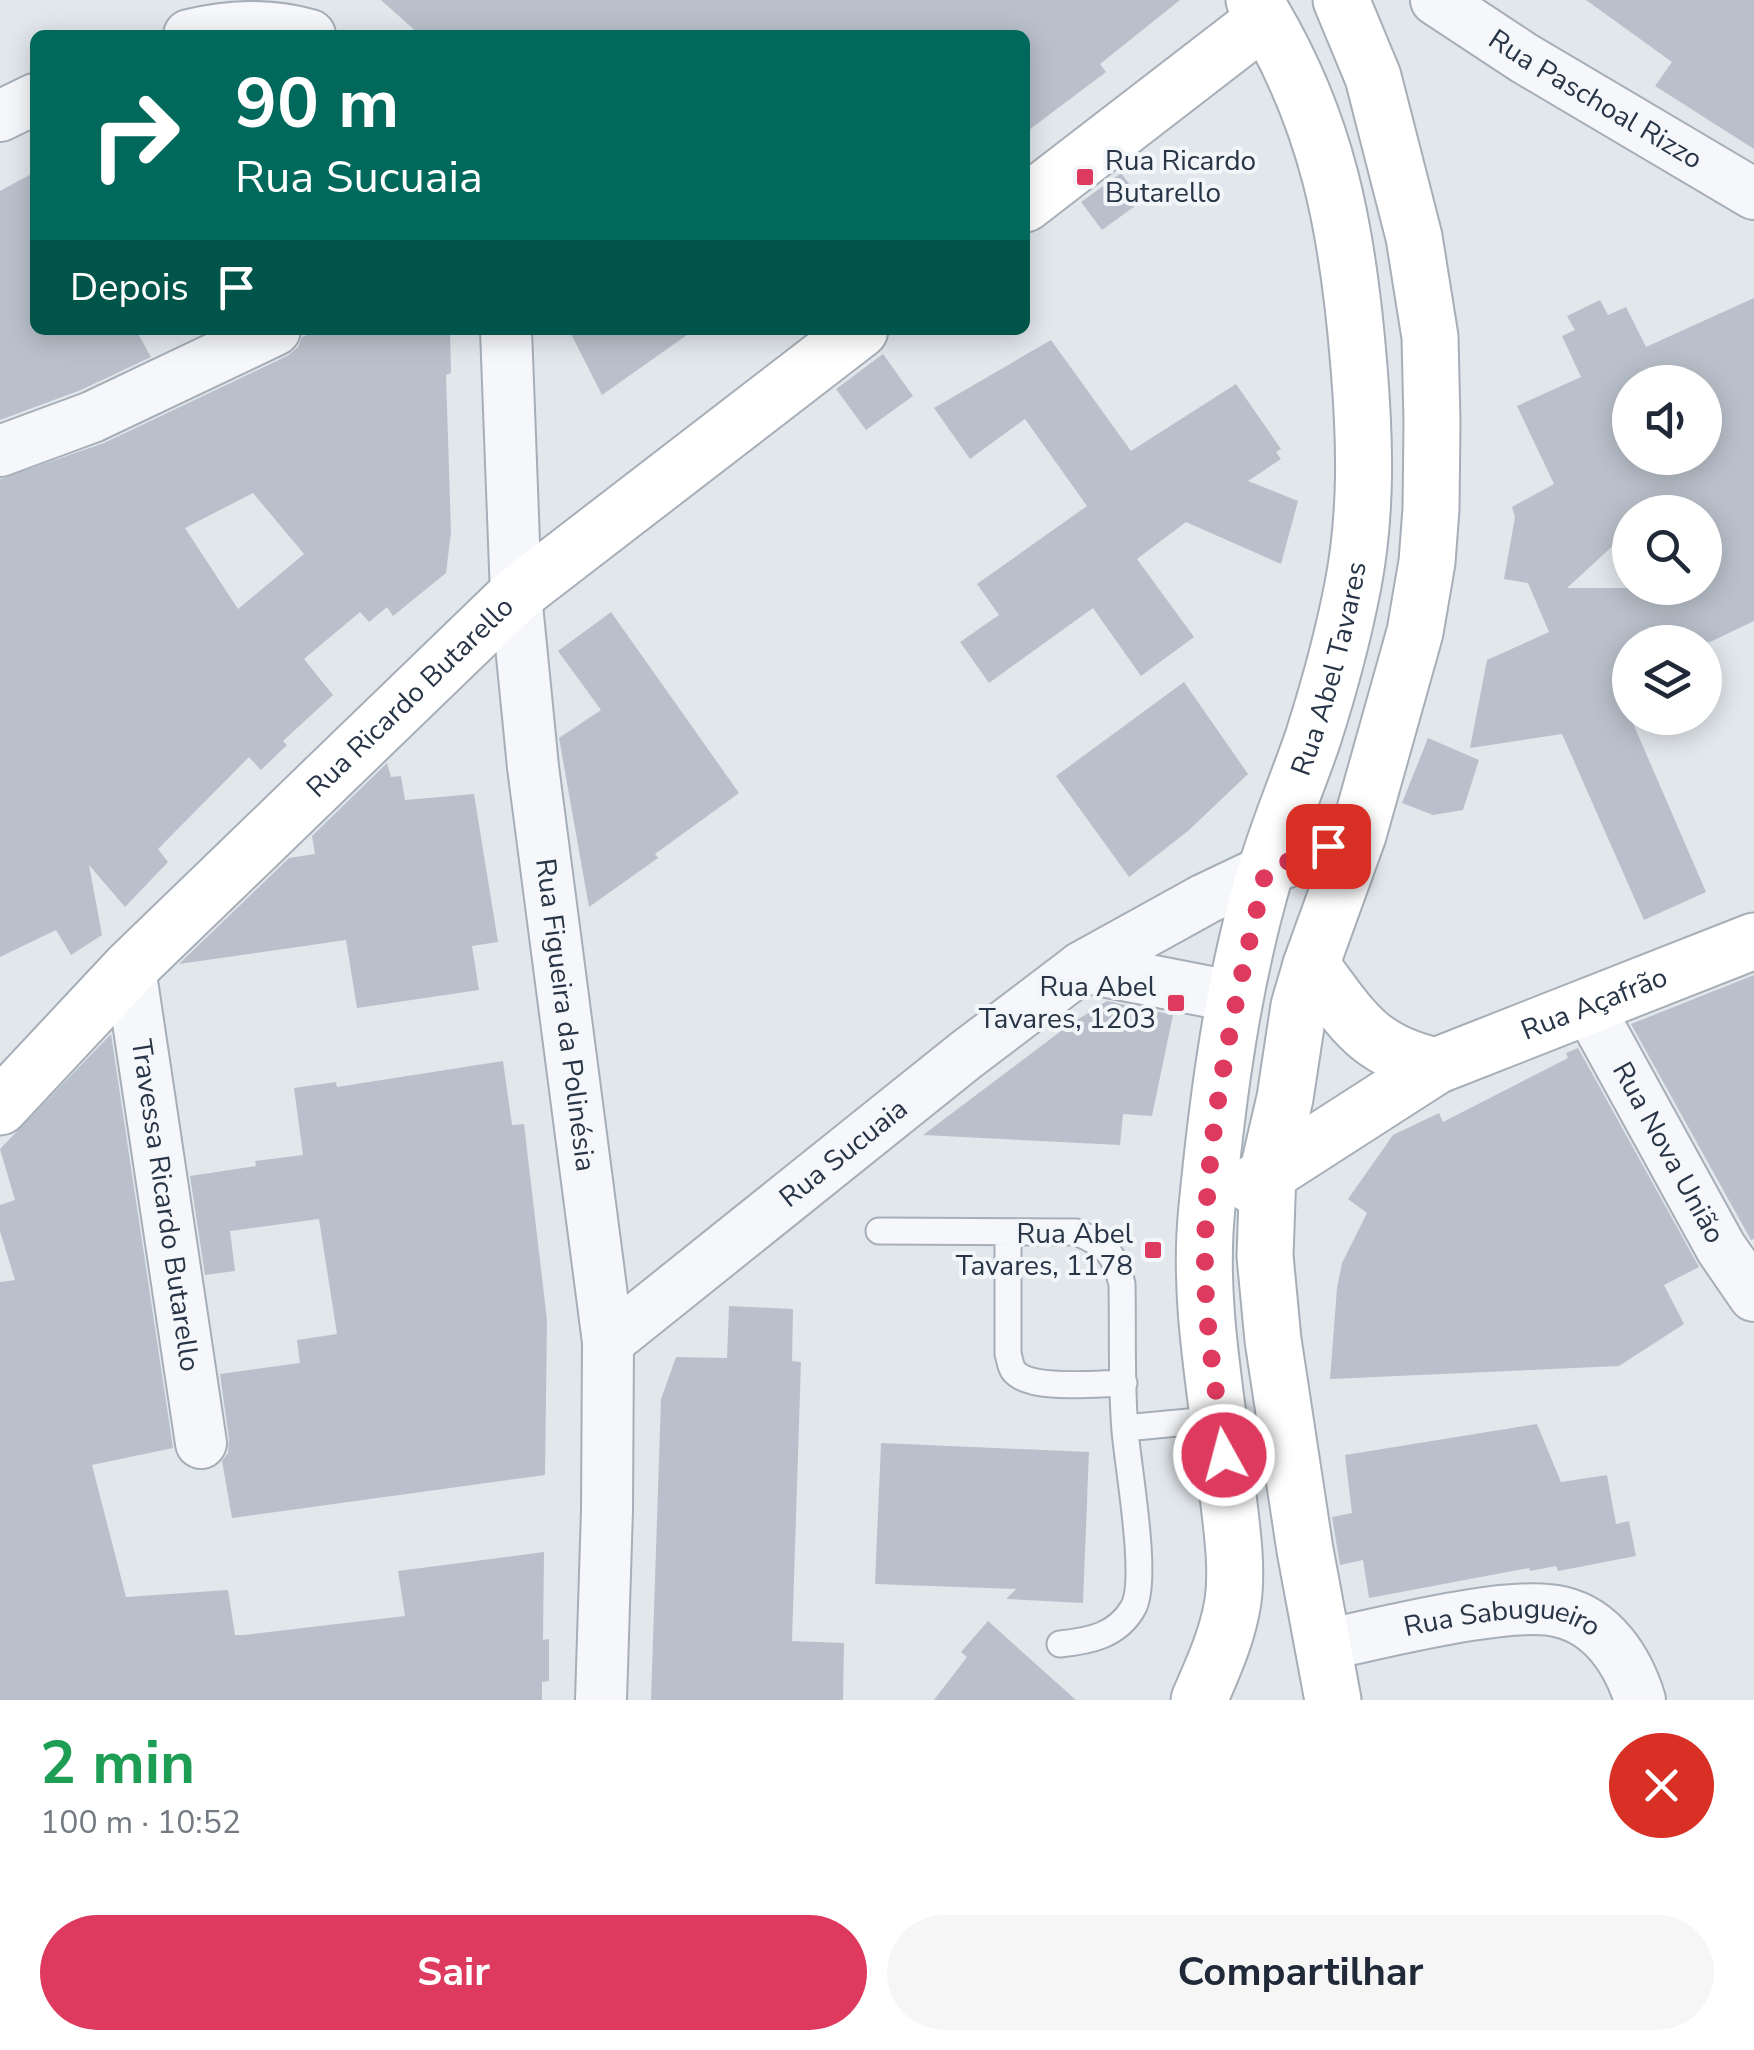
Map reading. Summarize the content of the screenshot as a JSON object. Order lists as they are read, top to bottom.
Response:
{
  "streets": {
    "street": [
      "Rua Paschoal Rizzo",
      "Rua Abel Tavares",
      "Rua Ricardo Butarello",
      "Rua Açafrão",
      "Rua Figueira da Polinésia",
      "Rua Sucuaia",
      "Rua Nova União",
      "Travessa Ricardo Butarello",
      "Rua Sabugueiro"
    ]
  },
  "crossings": [
    ["Rua Abel Tavares", "Rua Açafrão"],
    ["Rua Abel Tavares", "Rua Sucuaia"],
    ["Rua Ricardo Butarello", "Rua Figueira da Polinésia"],
    ["Rua Ricardo Butarello", "Travessa Ricardo Butarello"],
    ["Rua Açafrão", "Rua Nova União"],
    ["Rua Figueira da Polinésia", "Rua Sucuaia"]
  ],
  "places": {
    "transit": ["Rua Ricardo Butarello", "Rua Abel Tavares, 1203", "Rua Abel Tavares, 1178"]
  },
  "page": {
    "turn": ["90 m", "Rua Sucuaia"],
    "then": "Depois",
    "heading": ["2 min", "100 m · 10:52"],
    "buttons": ["Sair", "Compartilhar"]
  }
}
